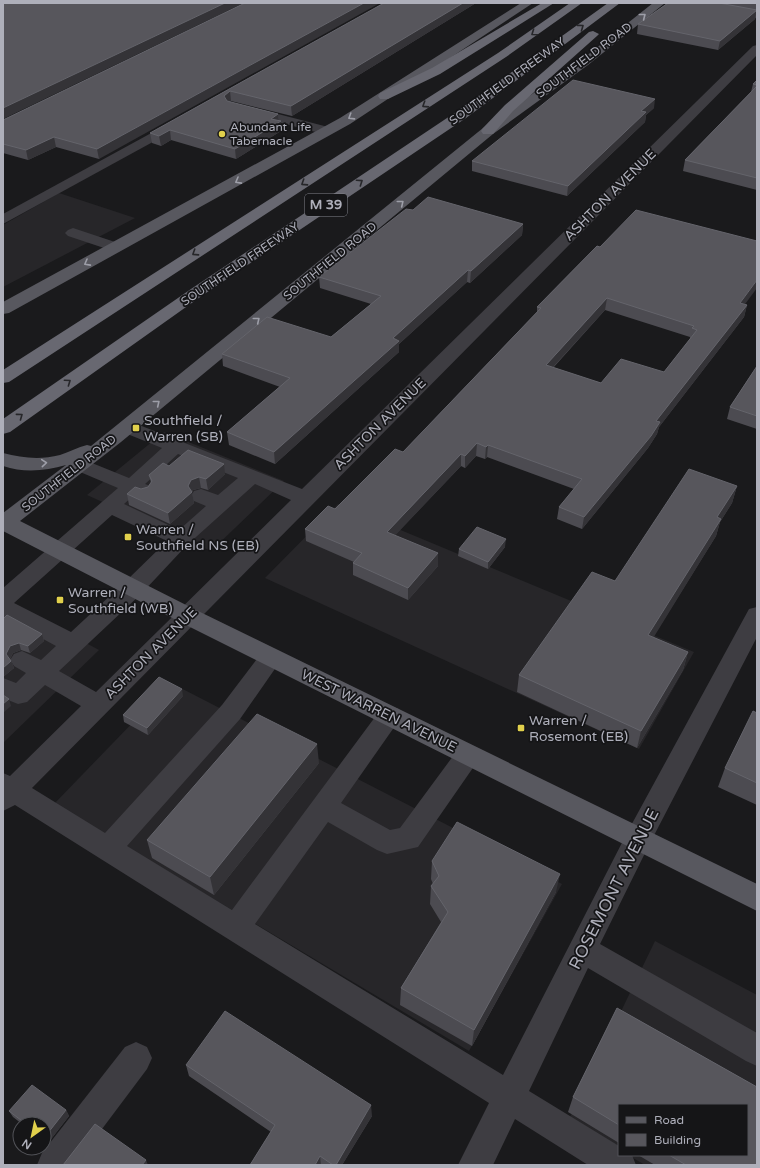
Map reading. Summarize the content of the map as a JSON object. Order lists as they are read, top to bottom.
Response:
{
  "streets": {
    "highway": ["SOUTHFIELD FREEWAY", "M 39"],
    "main road": ["SOUTHFIELD ROAD", "WEST WARREN AVENUE"],
    "street": ["ASHTON AVENUE", "ROSEMONT AVENUE"]
  },
  "crossings": [
    ["SOUTHFIELD ROAD", "WEST WARREN AVENUE"],
    ["ASHTON AVENUE", "WEST WARREN AVENUE"],
    ["WEST WARREN AVENUE", "ROSEMONT AVENUE"]
  ],
  "places": {
    "other": ["Abundant Life Tabernacle"],
    "transit": [
      "Southfield / Warren (SB)",
      "Warren / Southfield NS (EB)",
      "Warren / Southfield (WB)",
      "Warren / Rosemont (EB)"
    ]
  },
  "legend": ["Road", "Building"],
  "north": "bottom left"
}
